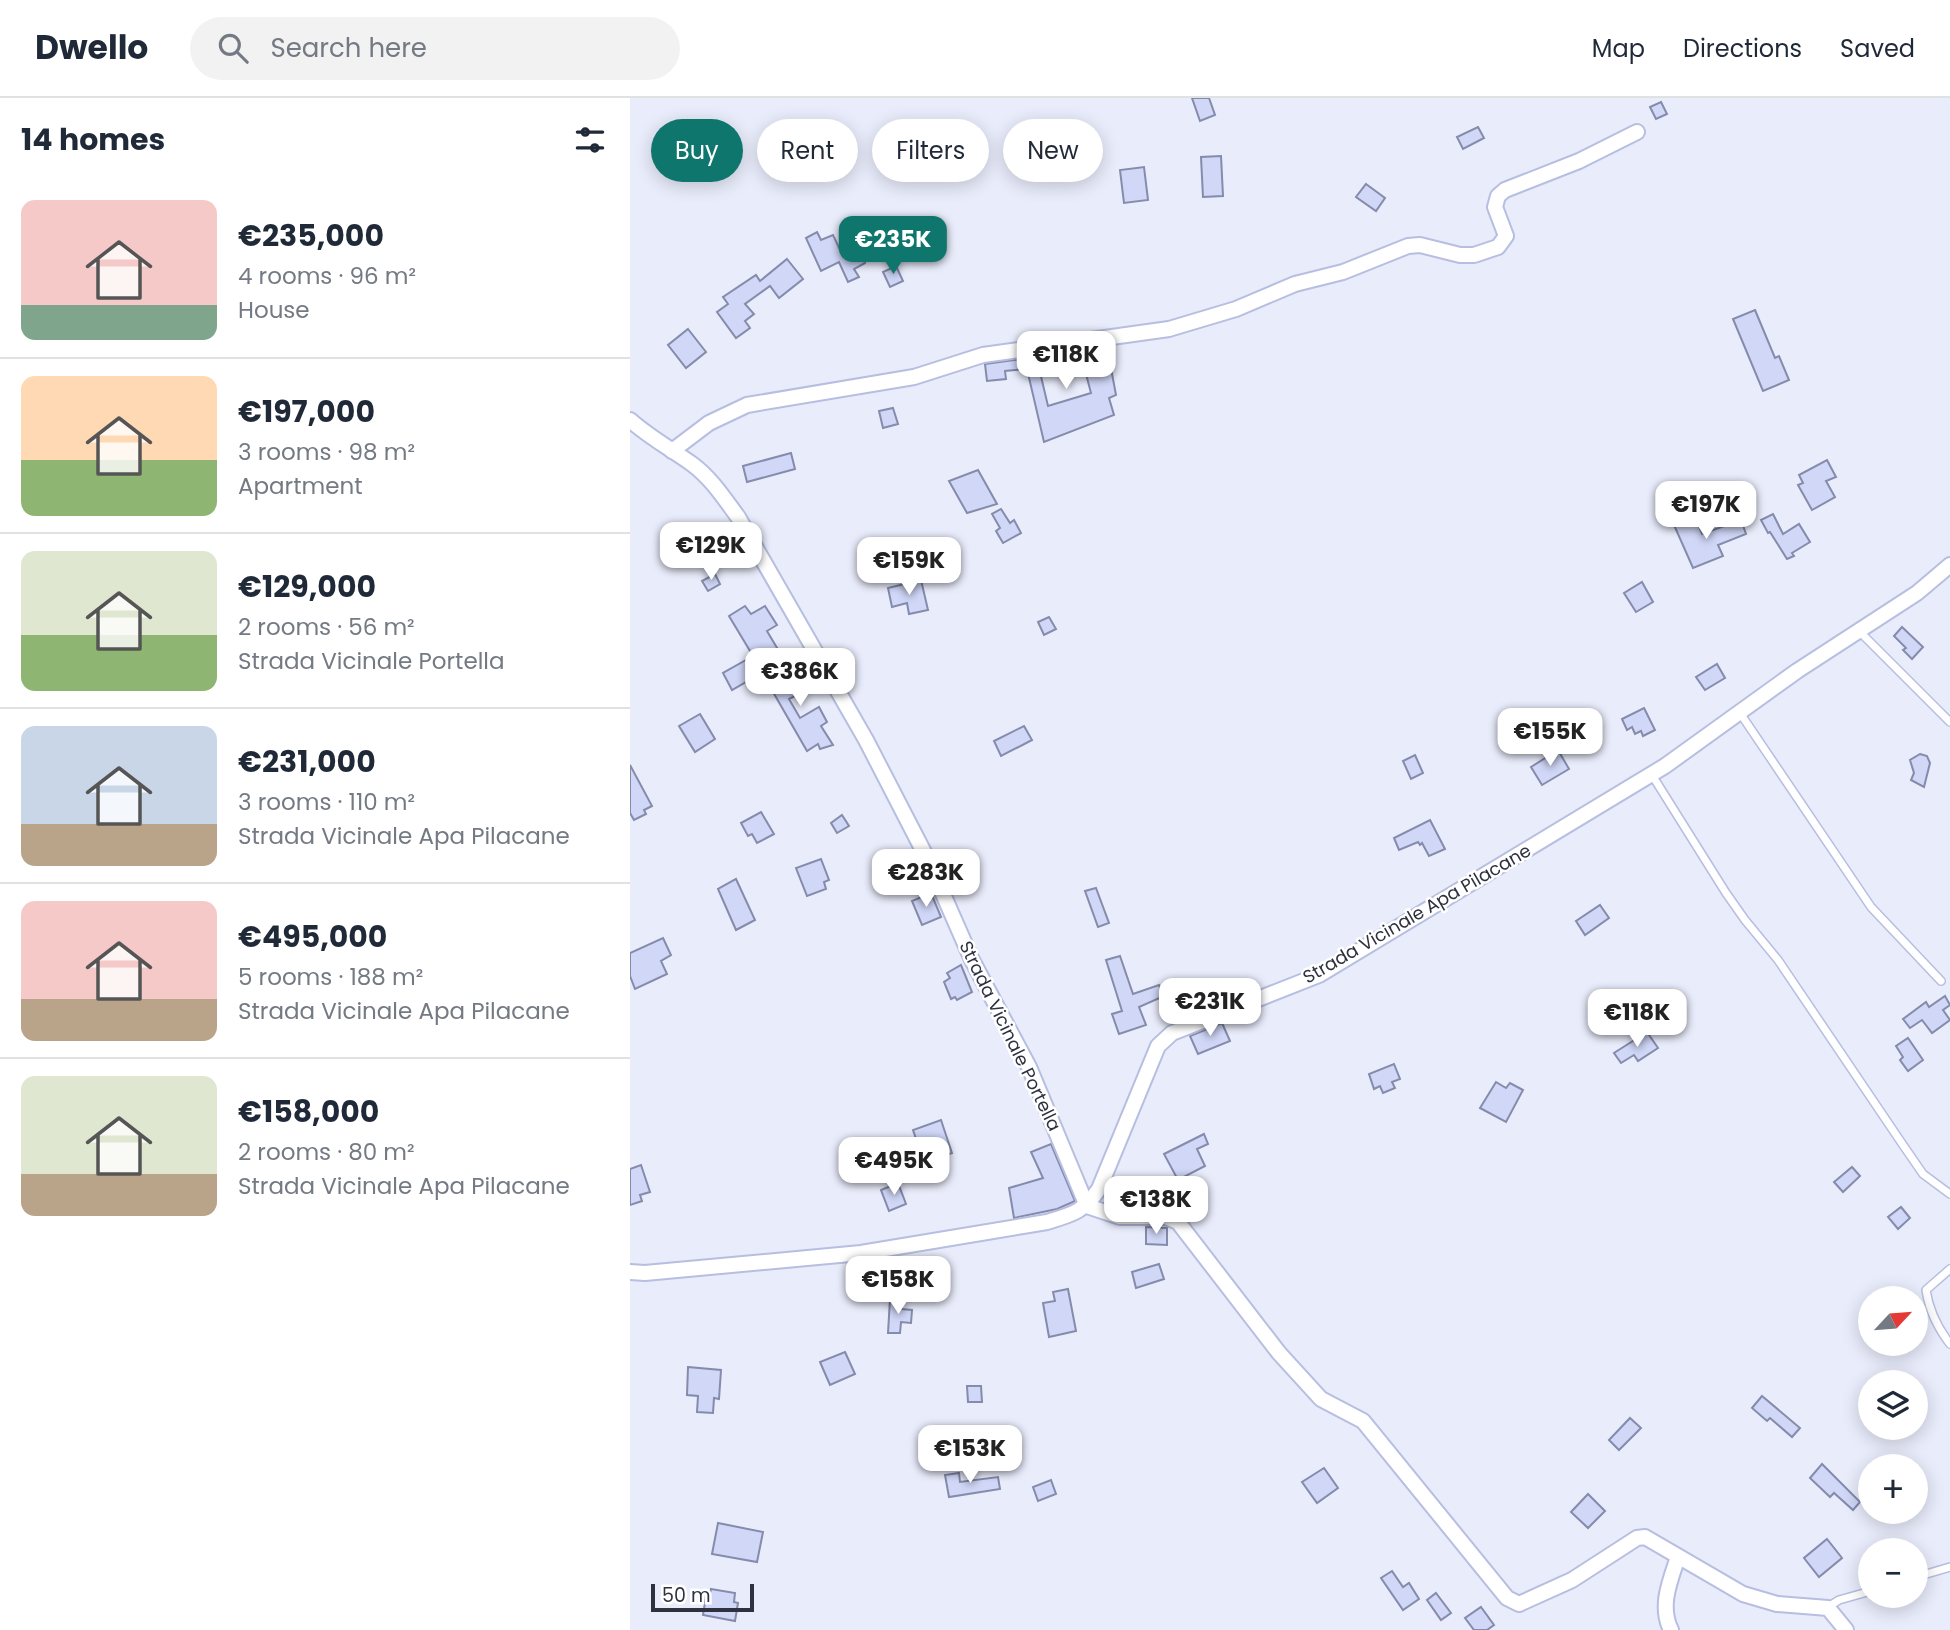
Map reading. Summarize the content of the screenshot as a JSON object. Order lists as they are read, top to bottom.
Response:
{
  "streets": {
    "street": ["Strada Vicinale Apa Pilacane", "Strada Vicinale Portella"]
  },
  "crossings": [
    ["Strada Vicinale Apa Pilacane", "Strada Vicinale Portella"]
  ],
  "scale_bar": "50 m",
  "north": "top right",
  "page": {
    "header": "Dwello",
    "search": "Search here",
    "nav": ["Map", "Directions", "Saved"],
    "heading": "14 homes",
    "chip": [
      "Buy",
      "Rent",
      "Filters",
      "New"
    ],
    "list": [
      {
        "name": "€235,000",
        "note": "4 rooms · 96 m² · House"
      },
      {
        "name": "€197,000",
        "note": "3 rooms · 98 m² · Apartment"
      },
      {
        "name": "€129,000",
        "note": "2 rooms · 56 m² · Strada Vicinale Portella"
      },
      {
        "name": "€231,000",
        "note": "3 rooms · 110 m² · Strada Vicinale Apa Pilacane"
      },
      {
        "name": "€495,000",
        "note": "5 rooms · 188 m² · Strada Vicinale Apa Pilacane"
      },
      {
        "name": "€158,000",
        "note": "2 rooms · 80 m² · Strada Vicinale Apa Pilacane"
      }
    ],
    "price": [
      "€235K",
      "€118K",
      "€197K",
      "€129K",
      "€159K",
      "€386K",
      "€155K",
      "€283K",
      "€231K",
      "€118K",
      "€495K",
      "€138K",
      "€158K",
      "€153K"
    ],
    "map_buttons": ["+", "−"],
    "scale": "50 m"
  }
}
